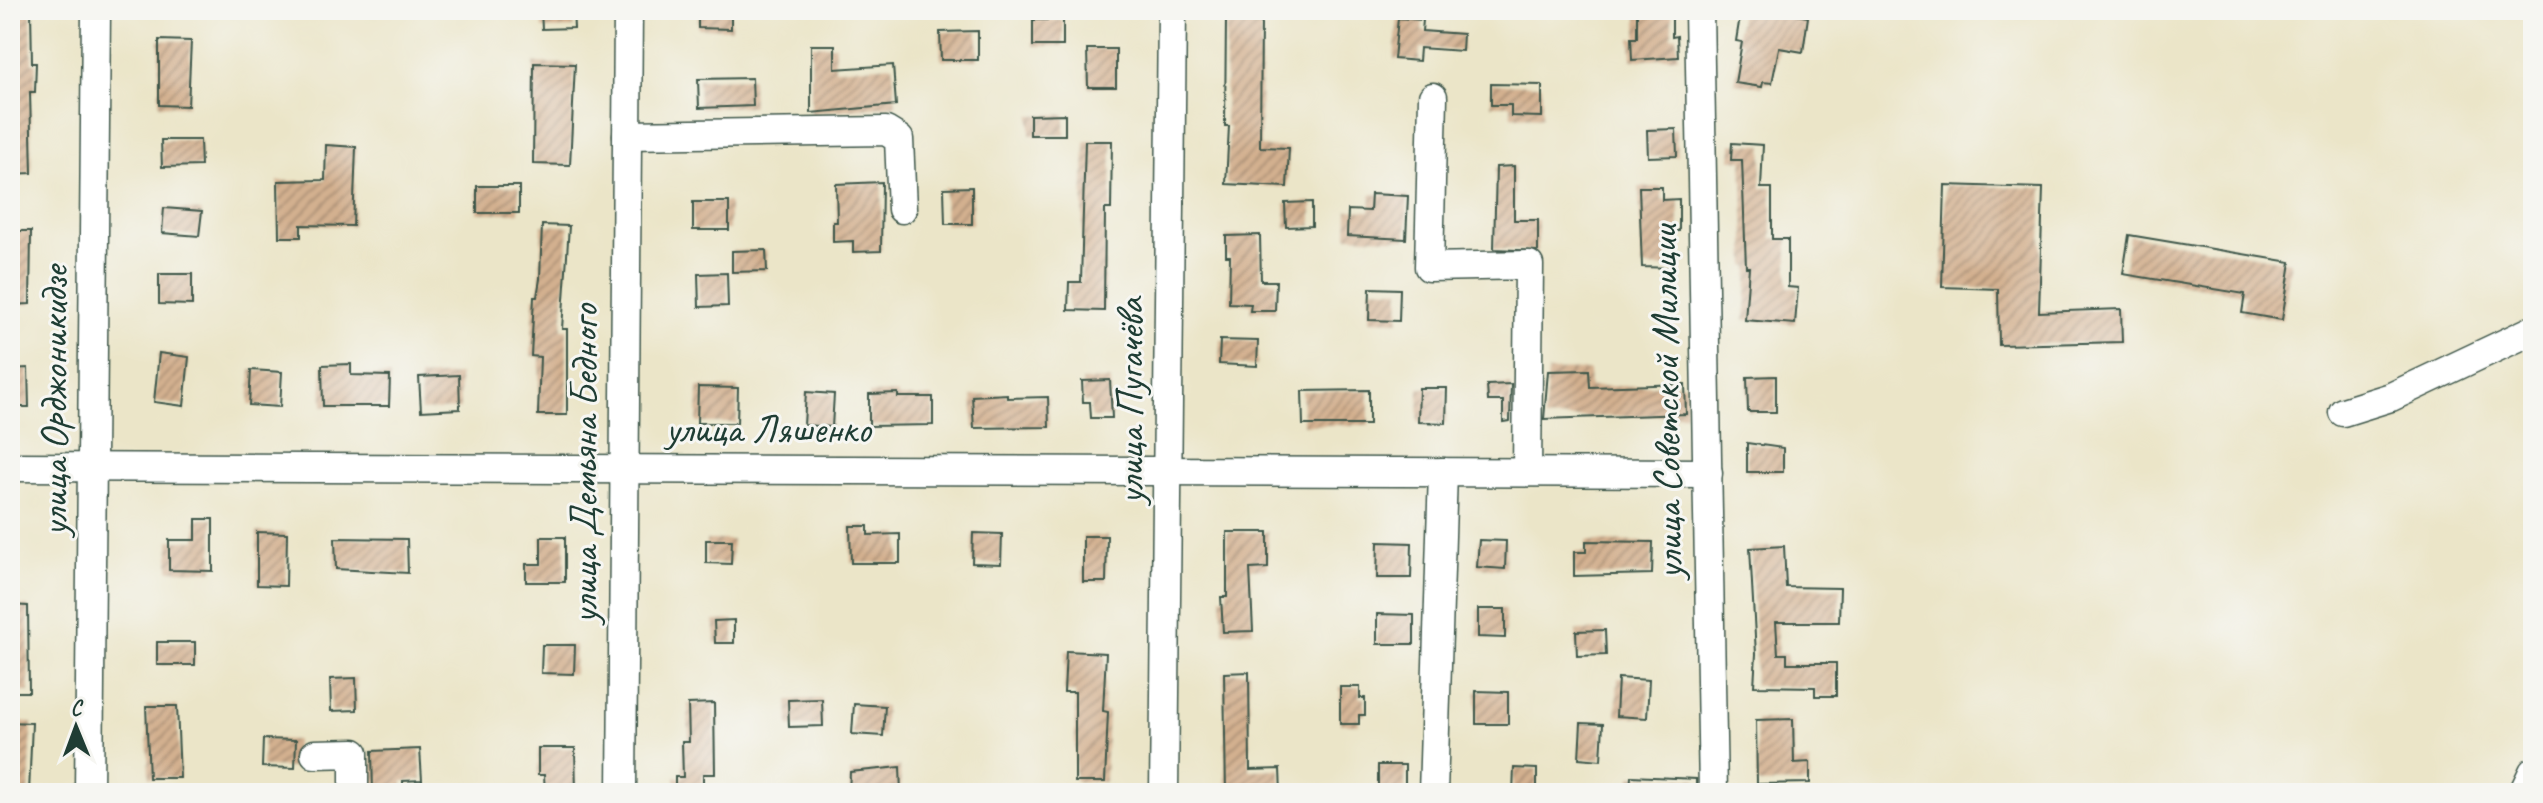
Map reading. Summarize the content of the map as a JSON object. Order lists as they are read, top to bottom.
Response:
{
  "streets": {
    "street": [
      "улица Орджоникидзе",
      "улица Пугачёва",
      "улица Советской Милиции",
      "улица Ляшенко",
      "улица Демьяна Бедного"
    ]
  },
  "crossings": [
    ["улица Орджоникидзе", "улица Ляшенко"],
    ["улица Пугачёва", "улица Ляшенко"],
    ["улица Советской Милиции", "улица Ляшенко"],
    ["улица Ляшенко", "улица Демьяна Бедного"]
  ],
  "north": "top"
}
